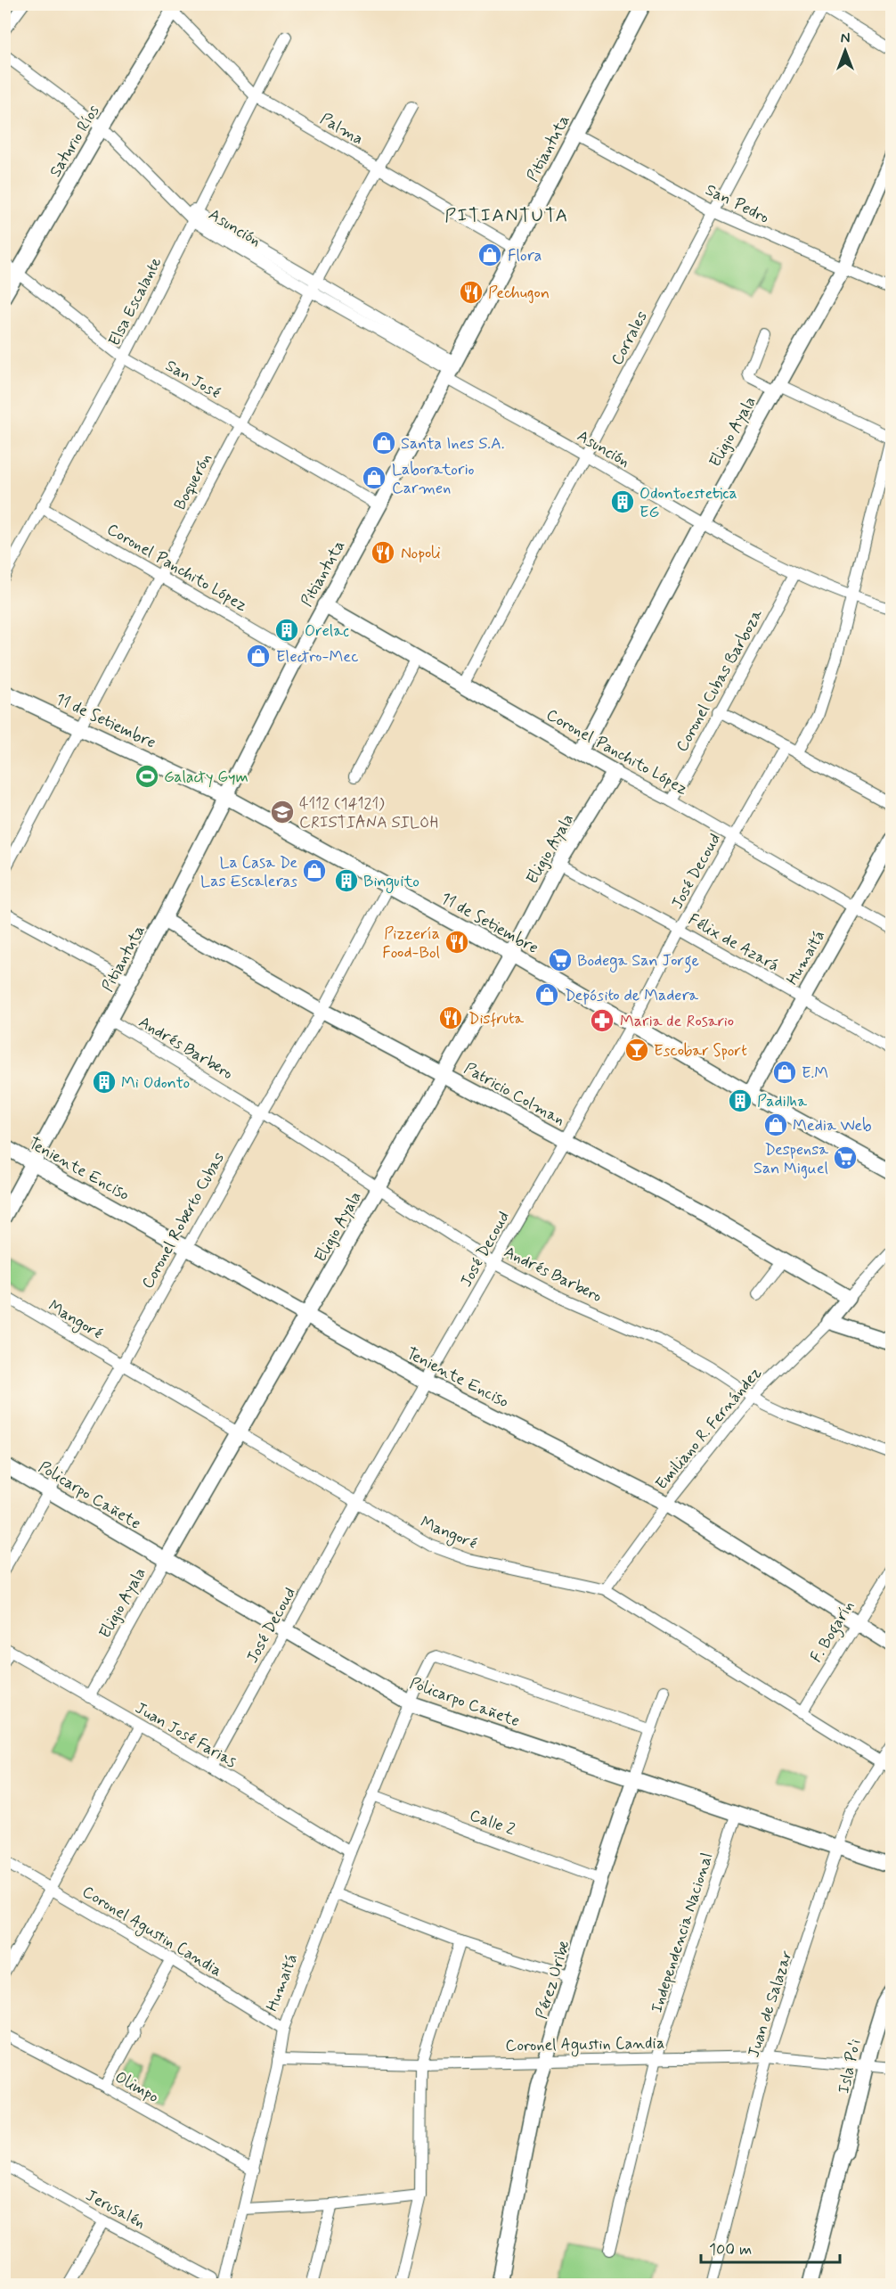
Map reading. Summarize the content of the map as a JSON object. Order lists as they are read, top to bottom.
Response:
{
  "streets": {
    "street": [
      "Palma",
      "Saturio Ríos",
      "Pitiantuta",
      "San Pedro",
      "Asunción",
      "Elsa Escalante",
      "Corrales",
      "San José",
      "Eligio Ayala",
      "Boquerón",
      "Coronel Panchito López",
      "Coronel Cubas Barboza",
      "11 de Setiembre",
      "José Decoud",
      "Félix de Azará",
      "Humaitá",
      "Andrés Barbero",
      "Patricio Colman",
      "Teniente Enciso",
      "Coronel Roberto Cubas",
      "Mangoré",
      "Emiliano R. Fernández",
      "Policarpo Cañete",
      "F. Bogarín",
      "Juan José Farias",
      "Calle 2",
      "Coronel Agustin Candia",
      "Independencia Nacional",
      "Pérez Uribe",
      "Juan de Salazar",
      "Isla Po'i",
      "Olimpo",
      "Jerusalén"
    ]
  },
  "crossings": [
    ["Palma", "Saturio Ríos"],
    ["Palma", "Pitiantuta"],
    ["Palma", "Elsa Escalante"],
    ["Palma", "Boquerón"],
    ["Saturio Ríos", "Asunción"],
    ["Saturio Ríos", "San José"],
    ["Pitiantuta", "San Pedro"],
    ["Pitiantuta", "Asunción"],
    ["Pitiantuta", "San José"],
    ["Pitiantuta", "Coronel Panchito López"],
    ["Pitiantuta", "11 de Setiembre"],
    ["Pitiantuta", "Andrés Barbero"],
    ["Pitiantuta", "Patricio Colman"],
    ["Pitiantuta", "Teniente Enciso"],
    ["San Pedro", "Corrales"],
    ["San Pedro", "Eligio Ayala"],
    ["Asunción", "Elsa Escalante"],
    ["Asunción", "Corrales"],
    ["Asunción", "Eligio Ayala"],
    ["Asunción", "Boquerón"],
    ["Asunción", "Coronel Cubas Barboza"],
    ["Elsa Escalante", "San José"],
    ["Elsa Escalante", "Coronel Panchito López"],
    ["Corrales", "Coronel Panchito López"],
    ["San José", "Boquerón"],
    ["Eligio Ayala", "Coronel Panchito López"],
    ["Eligio Ayala", "11 de Setiembre"],
    ["Eligio Ayala", "Félix de Azará"],
    ["Eligio Ayala", "Andrés Barbero"],
    ["Eligio Ayala", "Patricio Colman"],
    ["Eligio Ayala", "Teniente Enciso"],
    ["Eligio Ayala", "Mangoré"],
    ["Eligio Ayala", "Policarpo Cañete"],
    ["Eligio Ayala", "Juan José Farias"],
    ["Boquerón", "Coronel Panchito López"],
    ["Boquerón", "11 de Setiembre"],
    ["Coronel Panchito López", "Coronel Cubas Barboza"],
    ["Coronel Panchito López", "José Decoud"],
    ["Coronel Panchito López", "Humaitá"],
    ["11 de Setiembre", "José Decoud"],
    ["11 de Setiembre", "Humaitá"],
    ["11 de Setiembre", "Coronel Roberto Cubas"],
    ["José Decoud", "Félix de Azará"],
    ["José Decoud", "Andrés Barbero"],
    ["José Decoud", "Patricio Colman"],
    ["José Decoud", "Teniente Enciso"],
    ["José Decoud", "Mangoré"],
    ["José Decoud", "Policarpo Cañete"],
    ["José Decoud", "Juan José Farias"],
    ["Félix de Azará", "Humaitá"],
    ["Humaitá", "Policarpo Cañete"],
    ["Humaitá", "Juan José Farias"],
    ["Humaitá", "Calle 2"],
    ["Humaitá", "Coronel Agustin Candia"],
    ["Humaitá", "Pérez Uribe"],
    ["Humaitá", "Olimpo"],
    ["Andrés Barbero", "Coronel Roberto Cubas"],
    ["Andrés Barbero", "Emiliano R. Fernández"],
    ["Patricio Colman", "Coronel Roberto Cubas"],
    ["Patricio Colman", "Emiliano R. Fernández"],
    ["Teniente Enciso", "Coronel Roberto Cubas"],
    ["Teniente Enciso", "Emiliano R. Fernández"],
    ["Teniente Enciso", "F. Bogarín"],
    ["Coronel Roberto Cubas", "Mangoré"],
    ["Coronel Roberto Cubas", "Policarpo Cañete"],
    ["Mangoré", "Emiliano R. Fernández"],
    ["Mangoré", "F. Bogarín"],
    ["Mangoré", "Juan de Salazar"],
    ["Policarpo Cañete", "Independencia Nacional"],
    ["Policarpo Cañete", "Pérez Uribe"],
    ["Policarpo Cañete", "Juan de Salazar"],
    ["Calle 2", "Pérez Uribe"],
    ["Coronel Agustin Candia", "Independencia Nacional"],
    ["Coronel Agustin Candia", "Pérez Uribe"],
    ["Coronel Agustin Candia", "Juan de Salazar"],
    ["Coronel Agustin Candia", "Isla Po'i"]
  ],
  "districts": ["PITIANTUTA"],
  "places": {
    "shop": [
      "Flora",
      "Santa Ines S.A.",
      "Laboratorio Carmen",
      "Electro-Mec",
      "La Casa De Las Escaleras",
      "Depósito de Madera",
      "E.M",
      "Media Web"
    ],
    "restaurant": [
      "Pechugon",
      "Nopoli",
      "Pizzería Food-Bol",
      "Disfruta"
    ],
    "building": [
      "Odontoestetica EG",
      "Orelac",
      "Binguito",
      "Mi Odonto",
      "Padilha"
    ],
    "sports": ["Galacty Gym"],
    "school or university": ["4112 (14121) CRISTIANA SILOH"],
    "supermarket": ["Bodega San Jorge", "Despensa San Miguel"],
    "pharmacy": ["Maria de Rosario"],
    "bar": ["Escobar Sport"]
  },
  "scale_bar": "100 m",
  "north": "top"
}
